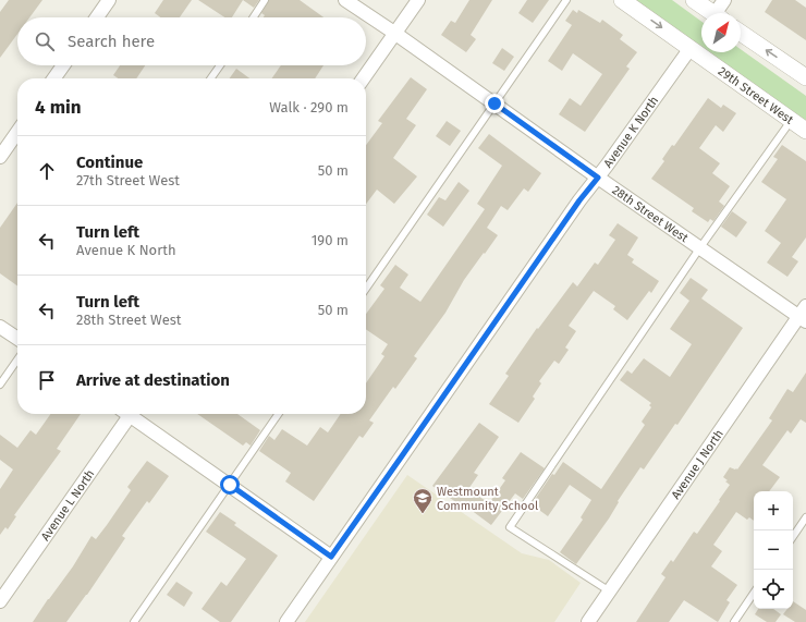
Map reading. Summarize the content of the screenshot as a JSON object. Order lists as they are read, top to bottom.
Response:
{
  "streets": {
    "street": [
      "29th Street West",
      "Avenue K North",
      "28th Street West",
      "Avenue J North",
      "Avenue L North"
    ]
  },
  "crossings": [
    ["29th Street West", "Avenue K North"],
    ["Avenue K North", "28th Street West"],
    ["28th Street West", "Avenue J North"]
  ],
  "one_way": ["29th Street West"],
  "places": {
    "school or university": ["Westmount Community School"]
  },
  "north": "top right",
  "page": {
    "search": "Search here",
    "heading": ["4 min", "Walk · 290 m"],
    "list": [
      ["Continue", "27th Street West", "50 m"],
      ["Turn left", "Avenue K North", "190 m"],
      ["Turn left", "28th Street West", "50 m"],
      "Arrive at destination"
    ],
    "map_buttons": ["+", "−"]
  }
}
